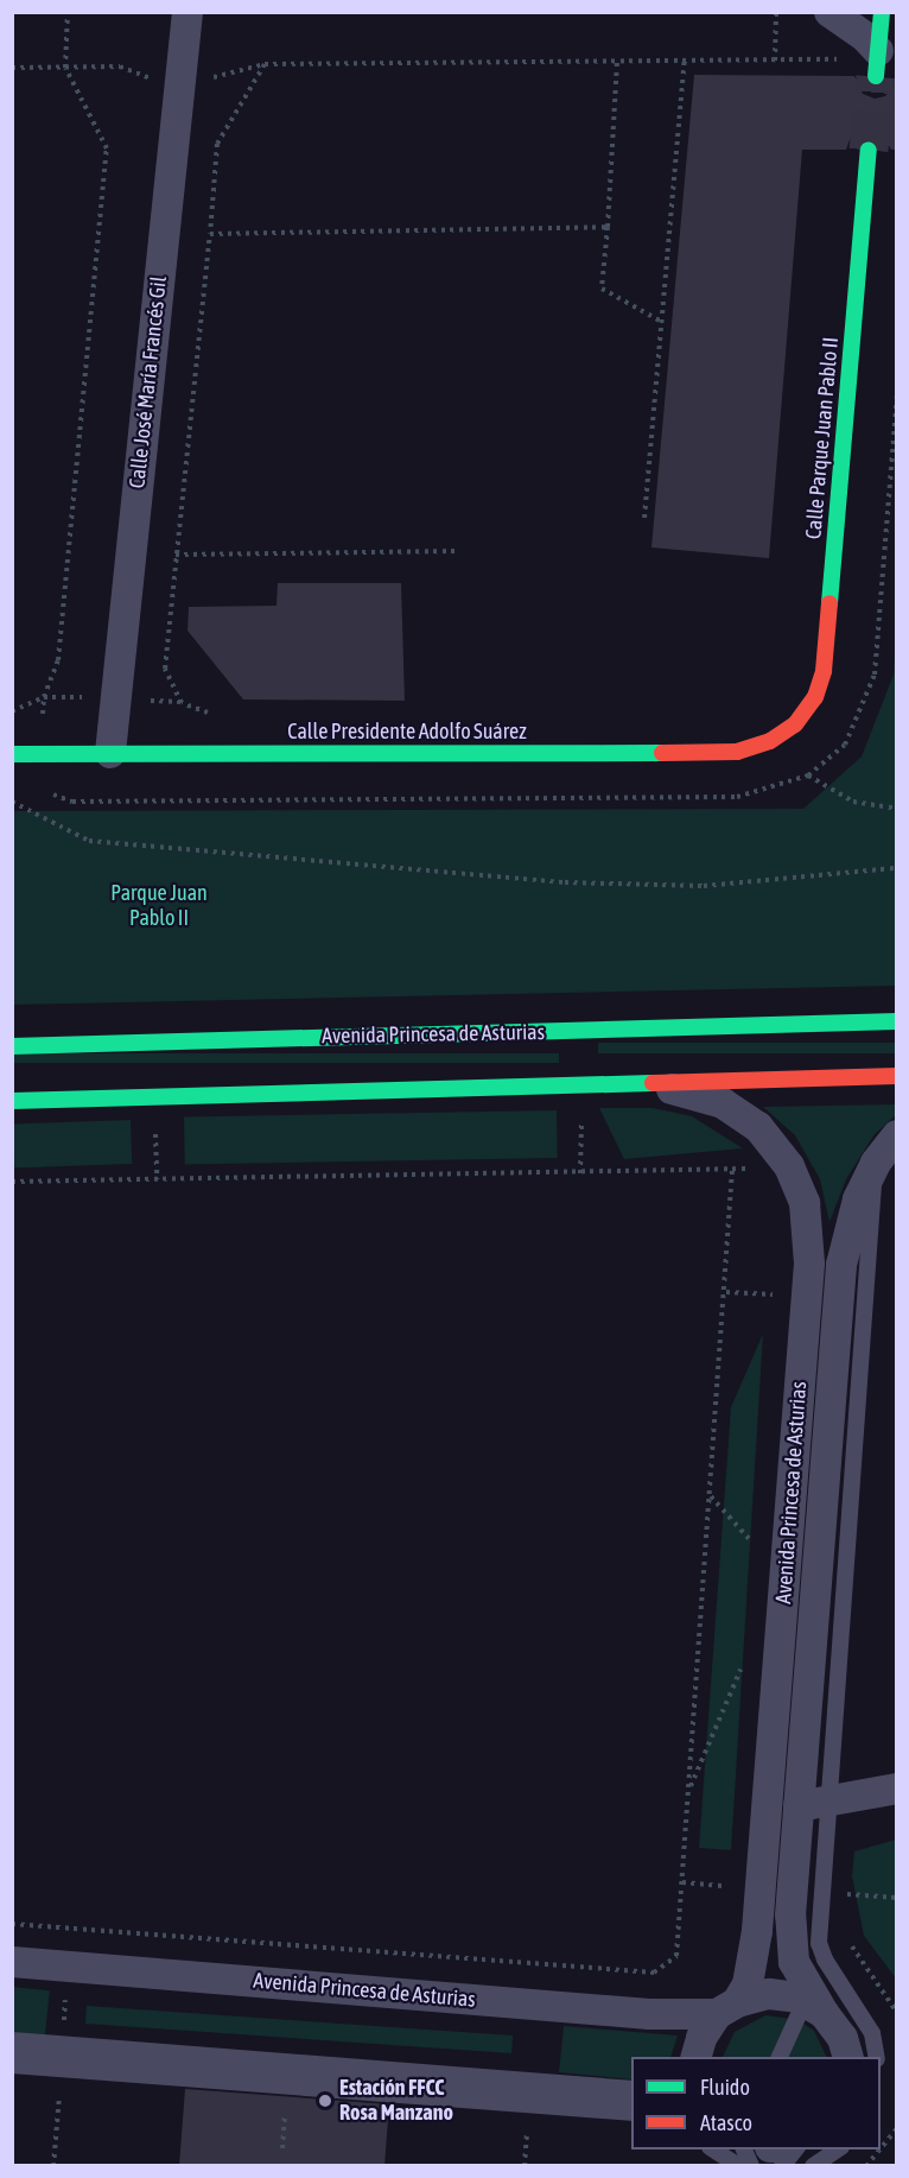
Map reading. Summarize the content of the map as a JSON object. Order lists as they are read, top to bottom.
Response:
{
  "streets": {
    "main road": ["Calle Parque Juan Pablo II", "Calle Presidente Adolfo Suárez", "Avenida Princesa de Asturias"],
    "street": ["Calle José María Francés Gil"]
  },
  "crossings": [
    ["Calle José María Francés Gil", "Calle Presidente Adolfo Suárez"],
    ["Calle Parque Juan Pablo II", "Calle Presidente Adolfo Suárez"]
  ],
  "parks": ["Parque Juan Pablo II"],
  "places": ["Estación FFCC Rosa Manzano"],
  "legend": ["Fluido", "Atasco"]
}
